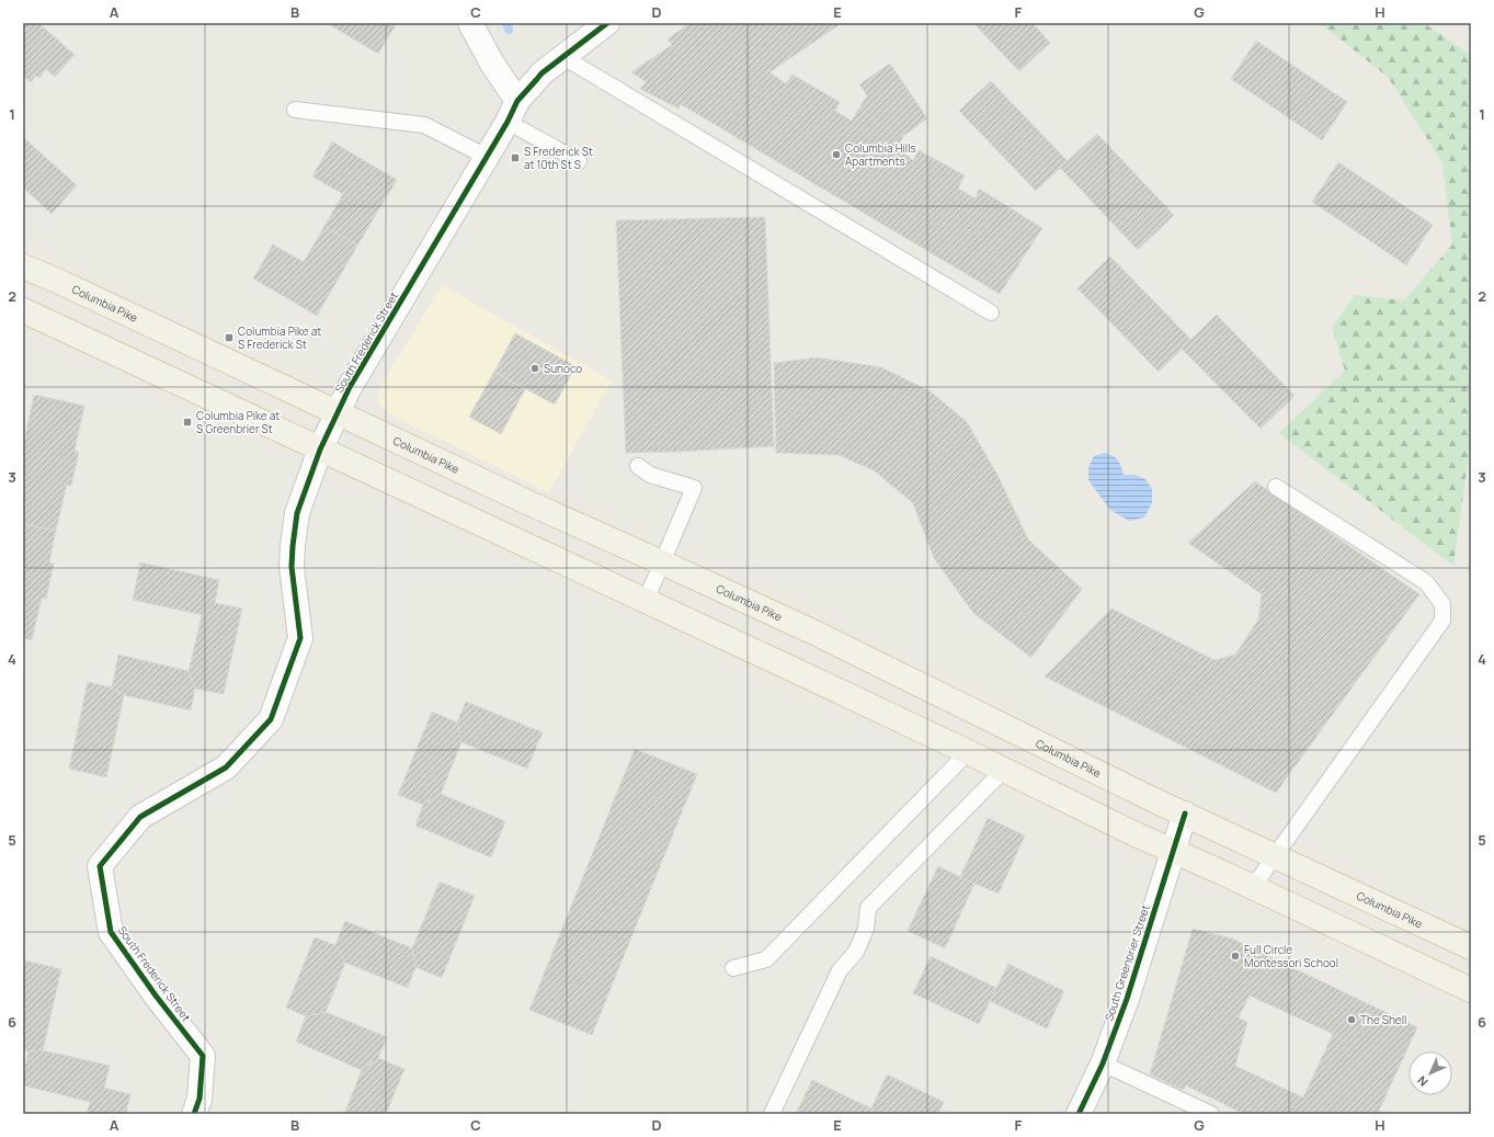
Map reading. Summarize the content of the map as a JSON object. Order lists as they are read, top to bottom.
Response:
{
  "streets": {
    "main road": ["Columbia Pike"],
    "street": ["South Frederick Street", "South Greenbrier Street"]
  },
  "crossings": [
    ["Columbia Pike", "South Frederick Street"],
    ["Columbia Pike", "South Greenbrier Street"]
  ],
  "places": {
    "other": [
      "Columbia Hills Apartments",
      "Sunoco",
      "Full Circle Montessori School",
      "The Shell"
    ],
    "transit": ["S Frederick St at 10th St S", "Columbia Pike at S Frederick St", "Columbia Pike at S Greenbrier St"]
  },
  "north": "bottom left",
  "grid": {
    "columns": [
      "A",
      "B",
      "C",
      "D",
      "E",
      "F",
      "G",
      "H"
    ],
    "rows": [
      "1",
      "2",
      "3",
      "4",
      "5",
      "6"
    ]
  }
}
